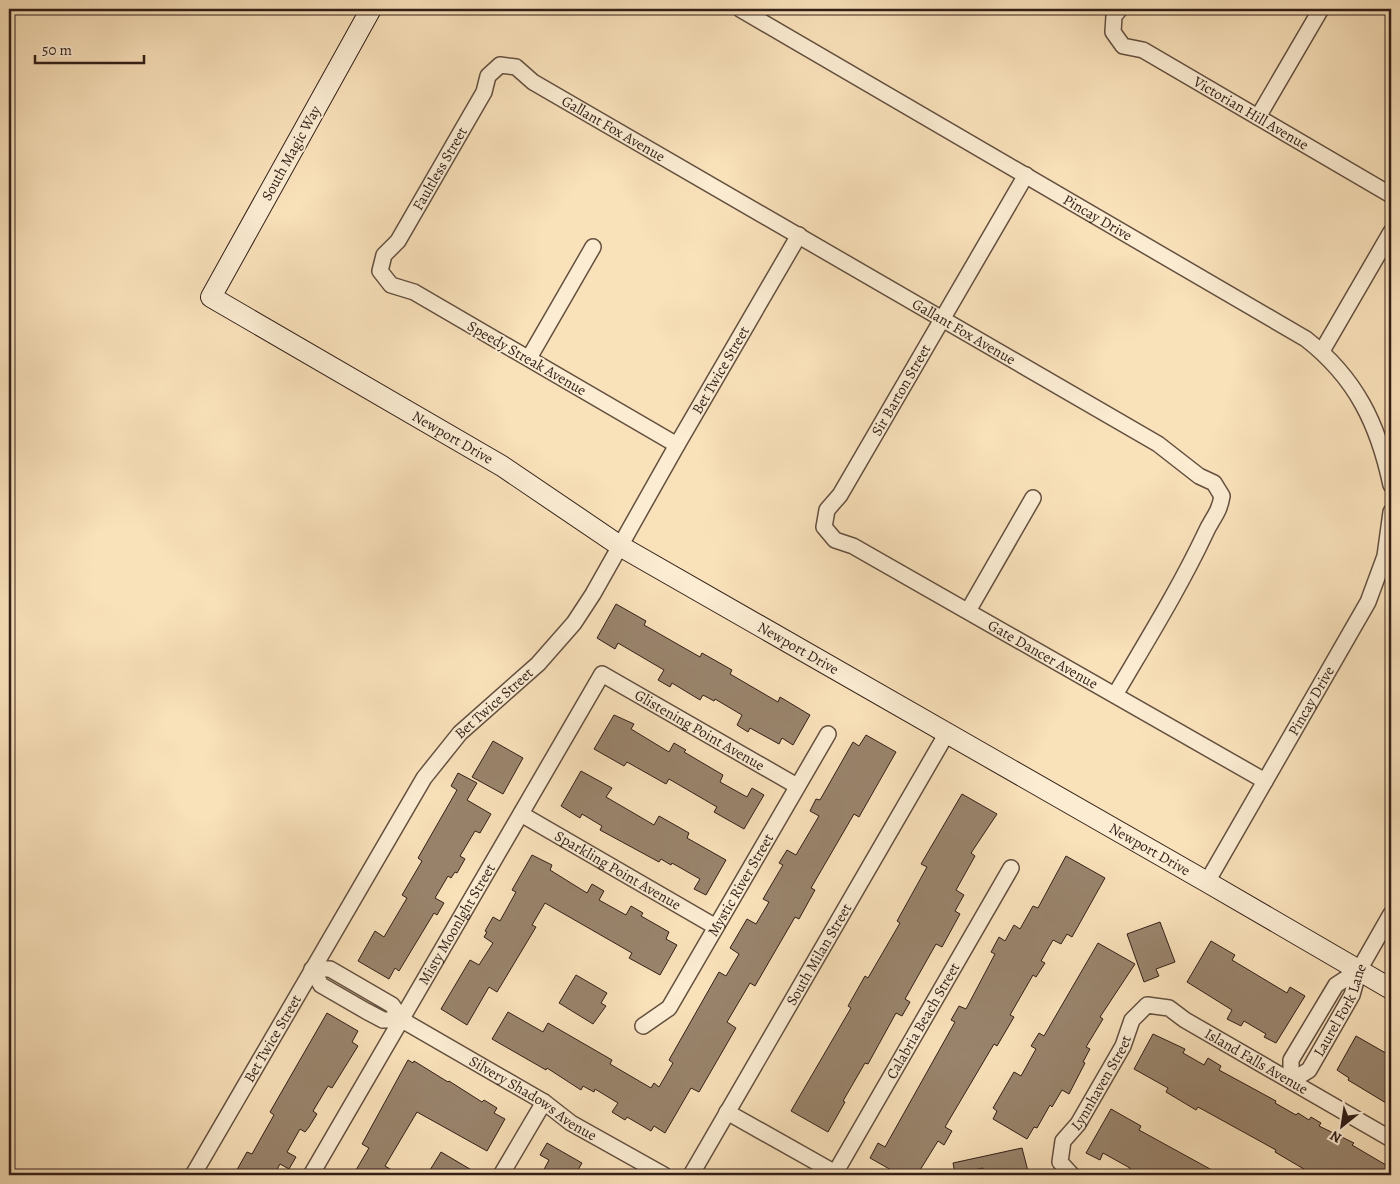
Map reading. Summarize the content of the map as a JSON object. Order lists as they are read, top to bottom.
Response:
{
  "streets": {
    "street": [
      "Victorian Hill Avenue",
      "Gallant Fox Avenue",
      "South Magic Way",
      "Faultless Street",
      "Pincay Drive",
      "Speedy Streak Avenue",
      "Bet Twice Street",
      "Sir Barton Street",
      "Newport Drive",
      "Gate Dancer Avenue",
      "Glistening Point Avenue",
      "Sparkling Point Avenue",
      "Mystic River Street",
      "Misty Moonlght Street",
      "South Milan Street",
      "Laurel Fork Lane",
      "Calabria Beach Street",
      "Island Falls Avenue",
      "Lynnhaven Street",
      "Silvery Shadows Avenue"
    ]
  },
  "crossings": [
    ["Gallant Fox Avenue", "Faultless Street"],
    ["Gallant Fox Avenue", "Bet Twice Street"],
    ["Gallant Fox Avenue", "Sir Barton Street"],
    ["Gallant Fox Avenue", "Gate Dancer Avenue"],
    ["South Magic Way", "Newport Drive"],
    ["Faultless Street", "Speedy Streak Avenue"],
    ["Pincay Drive", "Sir Barton Street"],
    ["Pincay Drive", "Newport Drive"],
    ["Pincay Drive", "Gate Dancer Avenue"],
    ["Speedy Streak Avenue", "Bet Twice Street"],
    ["Bet Twice Street", "Newport Drive"],
    ["Bet Twice Street", "Silvery Shadows Avenue"],
    ["Sir Barton Street", "Gate Dancer Avenue"],
    ["Newport Drive", "South Milan Street"],
    ["Newport Drive", "Laurel Fork Lane"],
    ["Glistening Point Avenue", "Mystic River Street"],
    ["Glistening Point Avenue", "Misty Moonlght Street"],
    ["Sparkling Point Avenue", "Mystic River Street"],
    ["Sparkling Point Avenue", "Misty Moonlght Street"],
    ["Misty Moonlght Street", "Silvery Shadows Avenue"],
    ["Laurel Fork Lane", "Island Falls Avenue"],
    ["Island Falls Avenue", "Lynnhaven Street"]
  ],
  "scale_bar": "50 m",
  "north": "bottom left"
}
